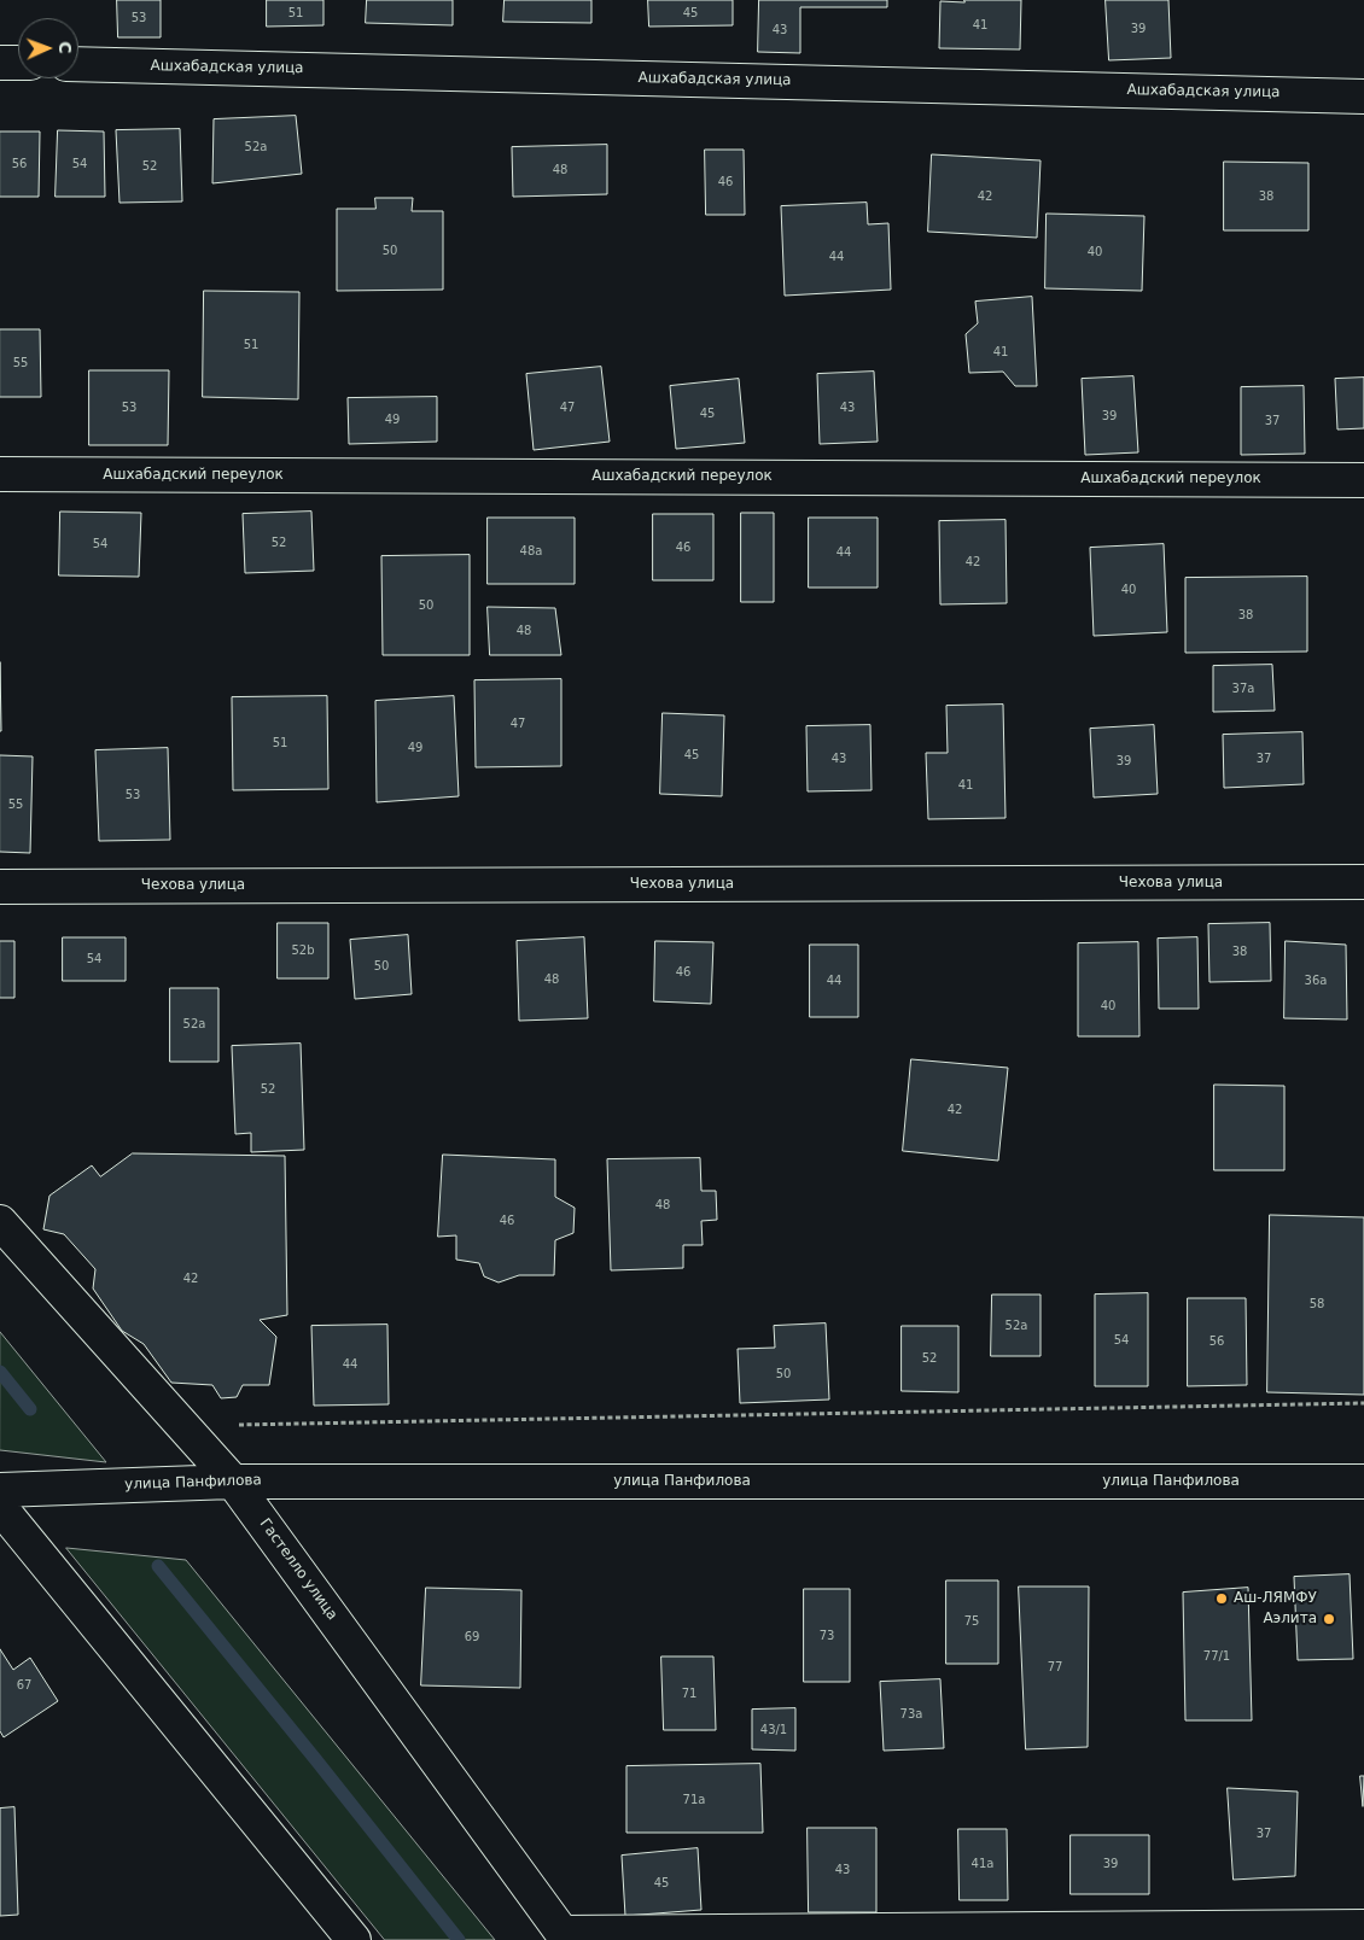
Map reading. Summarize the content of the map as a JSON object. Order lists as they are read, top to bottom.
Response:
{
  "streets": {
    "street": [
      "Ашхабадская улица",
      "Ашхабадский переулок",
      "Чехова улица",
      "улица Панфилова",
      "Гастелло улица"
    ]
  },
  "crossings": [
    ["улица Панфилова", "Гастелло улица"]
  ],
  "places": ["Аш-ЛЯМФУ", "Аэлита"],
  "house_numbers": [
    "51",
    "45",
    "53",
    "41",
    "39",
    "43",
    "52a",
    "56",
    "54",
    "52",
    "48",
    "46",
    "42",
    "38",
    "50",
    "40",
    "44",
    "51",
    "41",
    "55",
    "53",
    "47",
    "43",
    "45",
    "39",
    "49",
    "37",
    "52",
    "54",
    "46",
    "48a",
    "44",
    "42",
    "40",
    "50",
    "38",
    "48",
    "37а",
    "47",
    "51",
    "49",
    "45",
    "43",
    "37",
    "39",
    "41",
    "53",
    "55",
    "52b",
    "38",
    "54",
    "50",
    "46",
    "48",
    "44",
    "36a",
    "40",
    "52a",
    "52",
    "42",
    "48",
    "46",
    "42",
    "58",
    "52a",
    "54",
    "56",
    "52",
    "44",
    "50",
    "75",
    "73",
    "69",
    "77/1",
    "77",
    "67",
    "71",
    "73а",
    "43/1",
    "71а",
    "37",
    "41а",
    "39",
    "43",
    "45"
  ],
  "north": "right"
}
